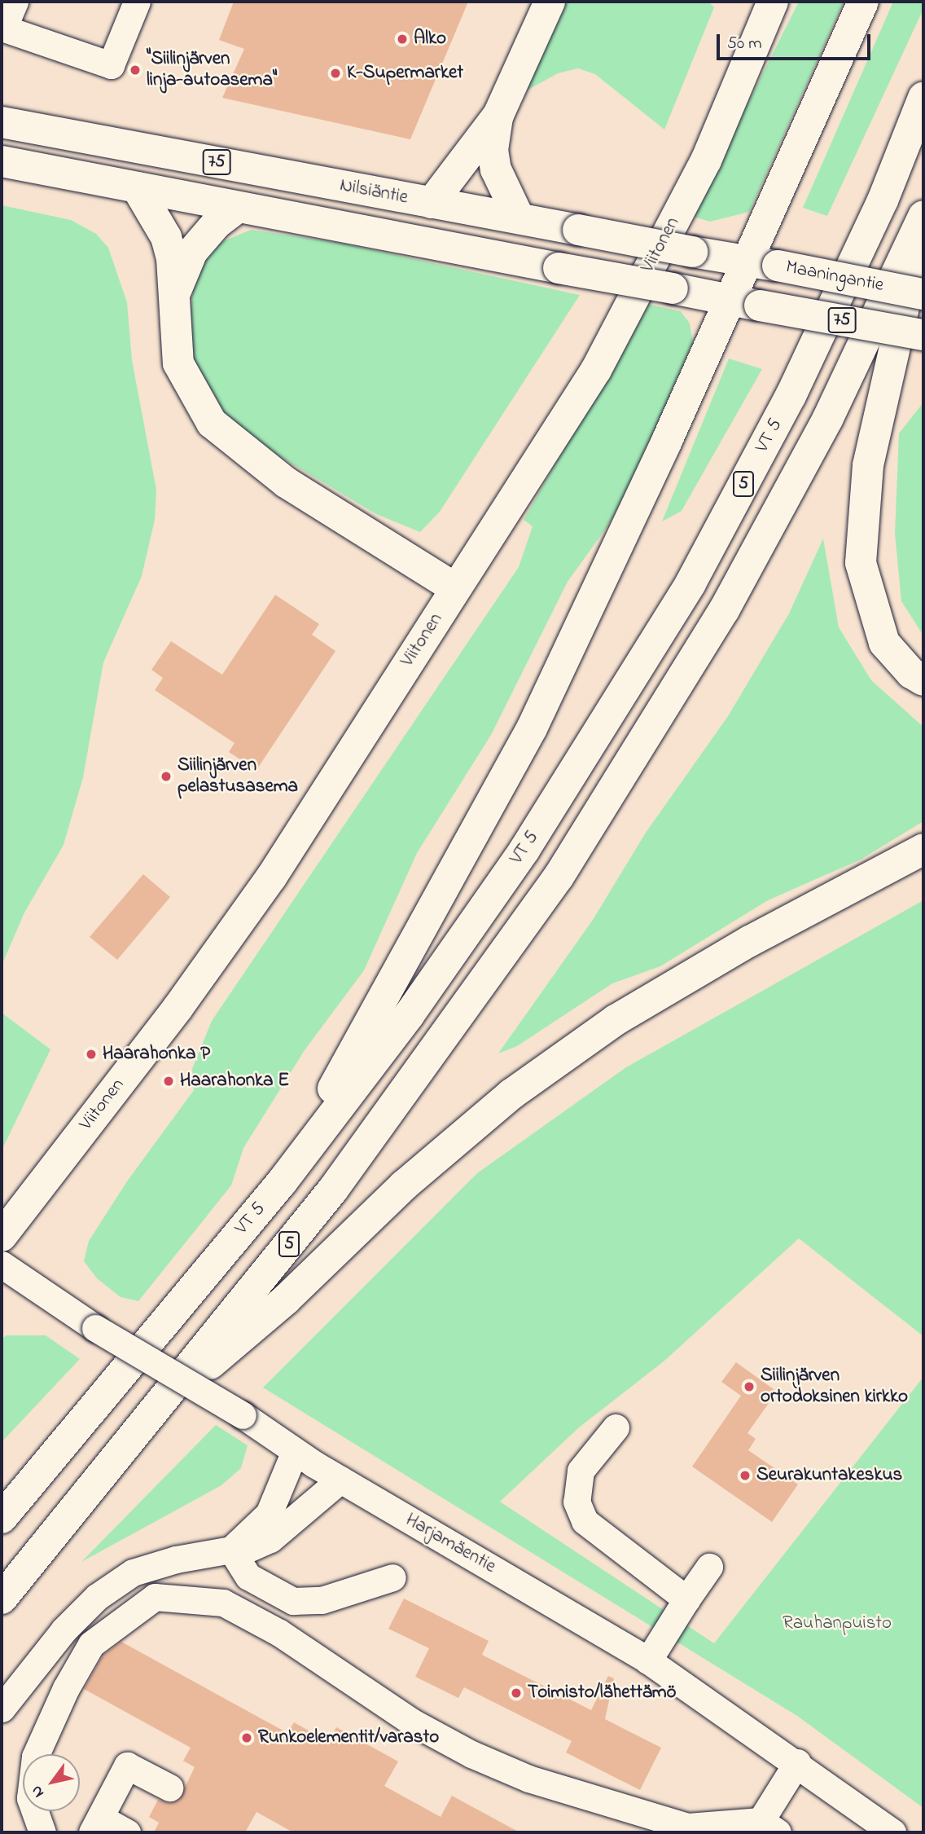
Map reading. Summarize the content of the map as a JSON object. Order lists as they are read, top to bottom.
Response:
{
  "streets": {
    "main road": [
      "75",
      "Nilsiäntie",
      "Viitonen",
      "Maaningantie",
      "VT 5",
      "5"
    ],
    "street": ["Harjamäentie"]
  },
  "crossings": [
    ["Nilsiäntie", "Maaningantie"]
  ],
  "parks": ["Rauhanpuisto"],
  "places": [
    "Alko",
    "\"Siilinjärven linja-autoasema\"",
    "K-Supermarket",
    "Siilinjärven pelastusasema",
    "Haarahonka P",
    "Haarahonka E",
    "Siilinjärven ortodoksinen kirkko",
    "Seurakuntakeskus",
    "Toimisto/lähettämö",
    "Runkoelementit/varasto"
  ],
  "scale_bar": "50 m",
  "north": "bottom left"
}
